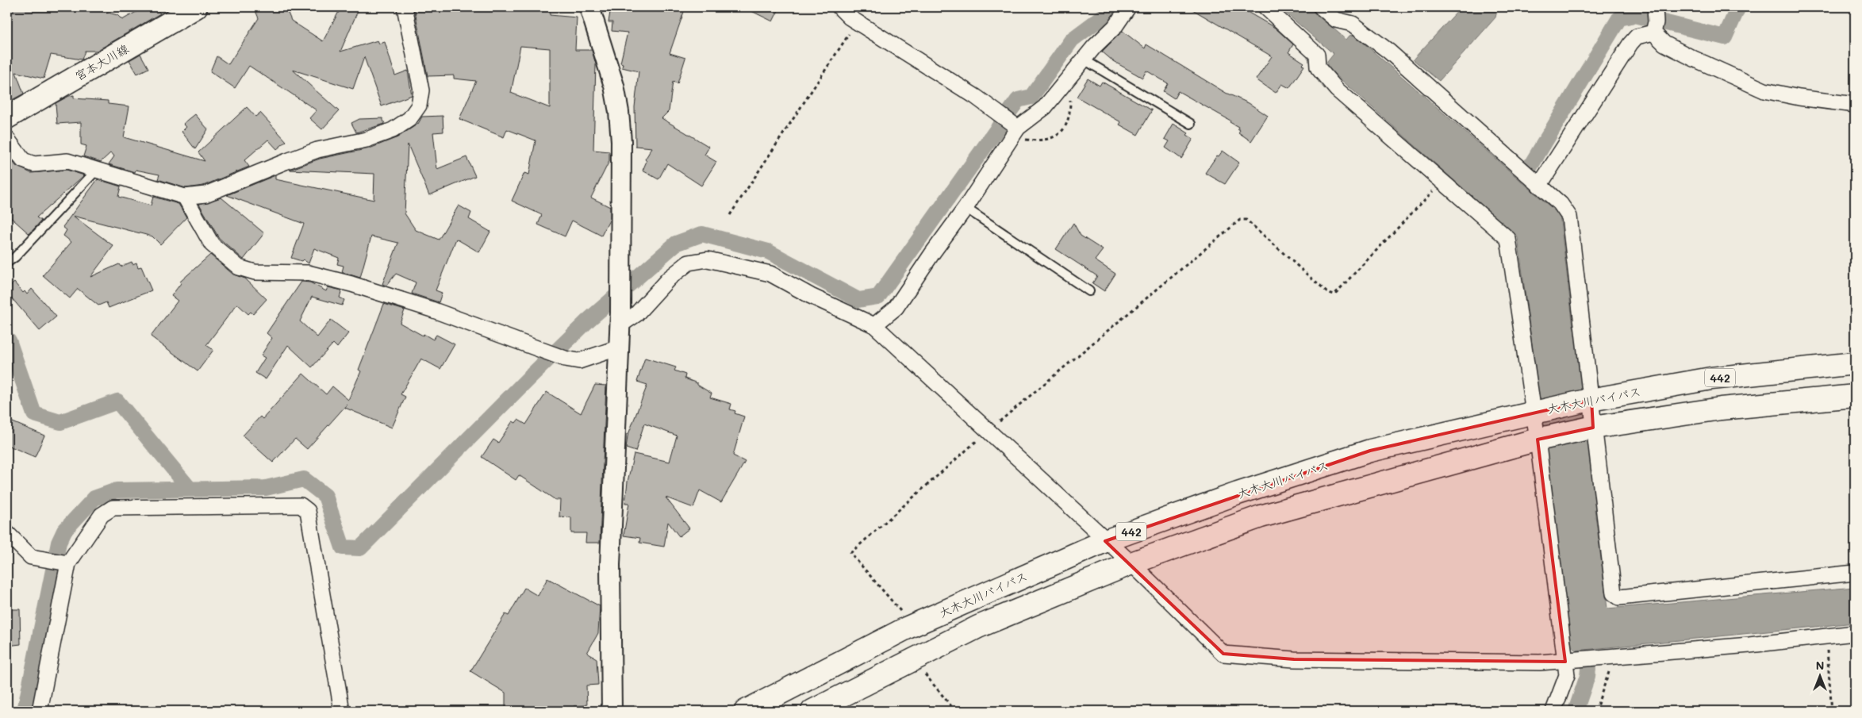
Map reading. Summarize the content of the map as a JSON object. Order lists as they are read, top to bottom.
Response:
{
  "streets": {
    "main road": ["宮本大川線", "442", "大木大川バイパス"]
  },
  "north": "top"
}
